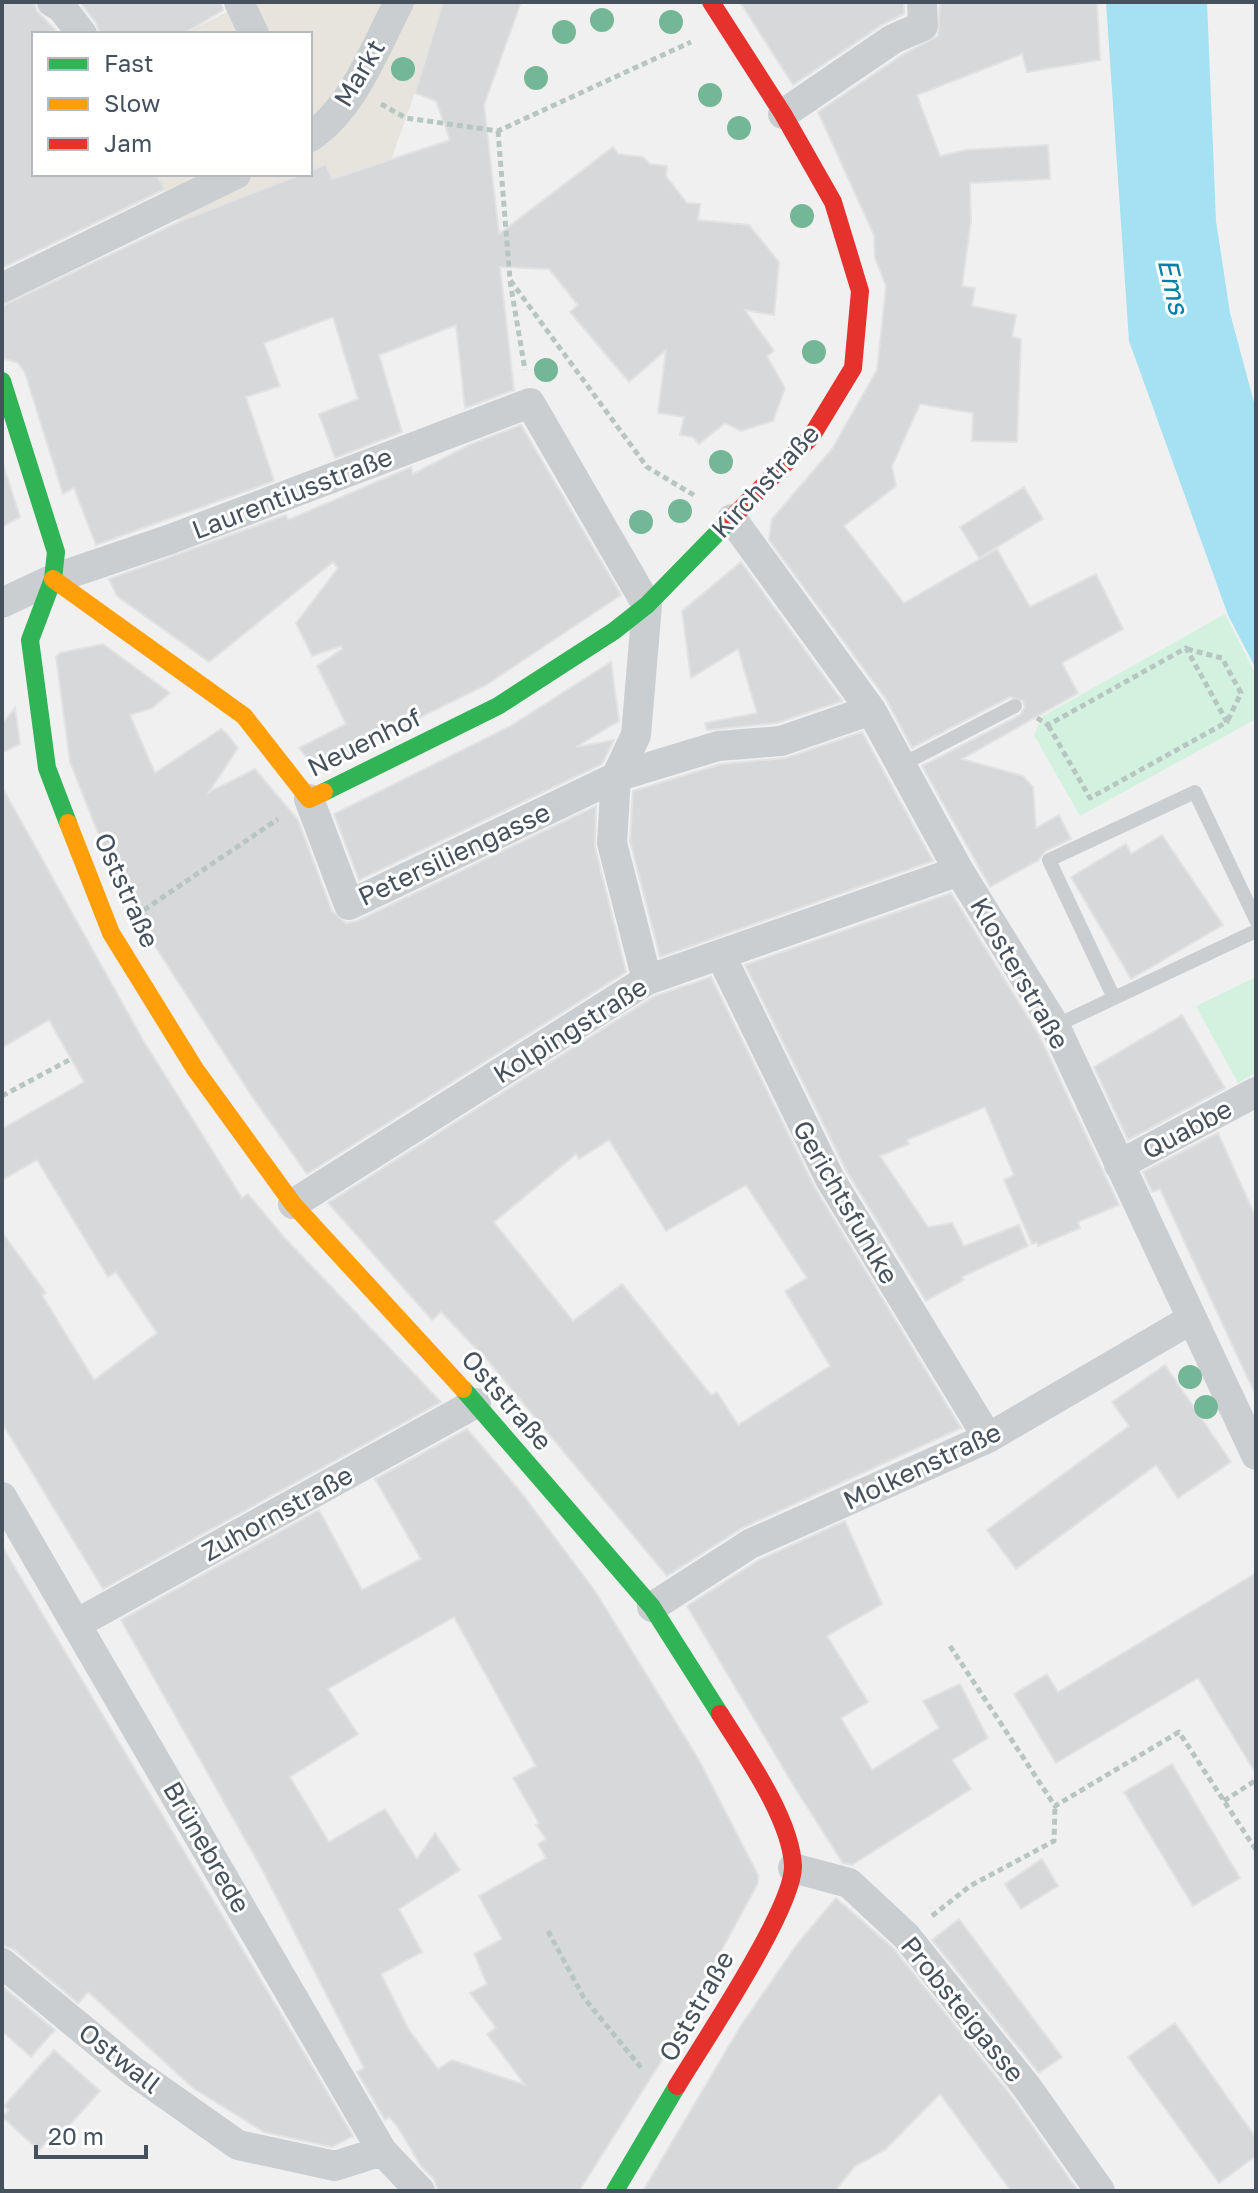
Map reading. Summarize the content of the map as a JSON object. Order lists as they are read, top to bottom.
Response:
{
  "streets": {
    "street": [
      "Markt",
      "Kirchstraße",
      "Laurentiusstraße",
      "Neuenhof",
      "Petersiliengasse",
      "Oststraße",
      "Klosterstraße",
      "Kolpingstraße",
      "Quabbe",
      "Gerichtsfuhlke",
      "Molkenstraße",
      "Zuhornstraße",
      "Brünebrede",
      "Probsteigasse",
      "Ostwall"
    ]
  },
  "crossings": [
    ["Kirchstraße", "Neuenhof"],
    ["Kirchstraße", "Klosterstraße"],
    ["Laurentiusstraße", "Neuenhof"],
    ["Laurentiusstraße", "Oststraße"],
    ["Neuenhof", "Petersiliengasse"],
    ["Neuenhof", "Oststraße"],
    ["Oststraße", "Kolpingstraße"],
    ["Oststraße", "Molkenstraße"],
    ["Oststraße", "Zuhornstraße"],
    ["Oststraße", "Probsteigasse"],
    ["Klosterstraße", "Kolpingstraße"],
    ["Klosterstraße", "Quabbe"],
    ["Klosterstraße", "Molkenstraße"],
    ["Kolpingstraße", "Gerichtsfuhlke"],
    ["Gerichtsfuhlke", "Molkenstraße"],
    ["Zuhornstraße", "Brünebrede"],
    ["Brünebrede", "Ostwall"]
  ],
  "water": ["Ems"],
  "legend": ["Fast", "Slow", "Jam"],
  "scale_bar": "20 m"
}
